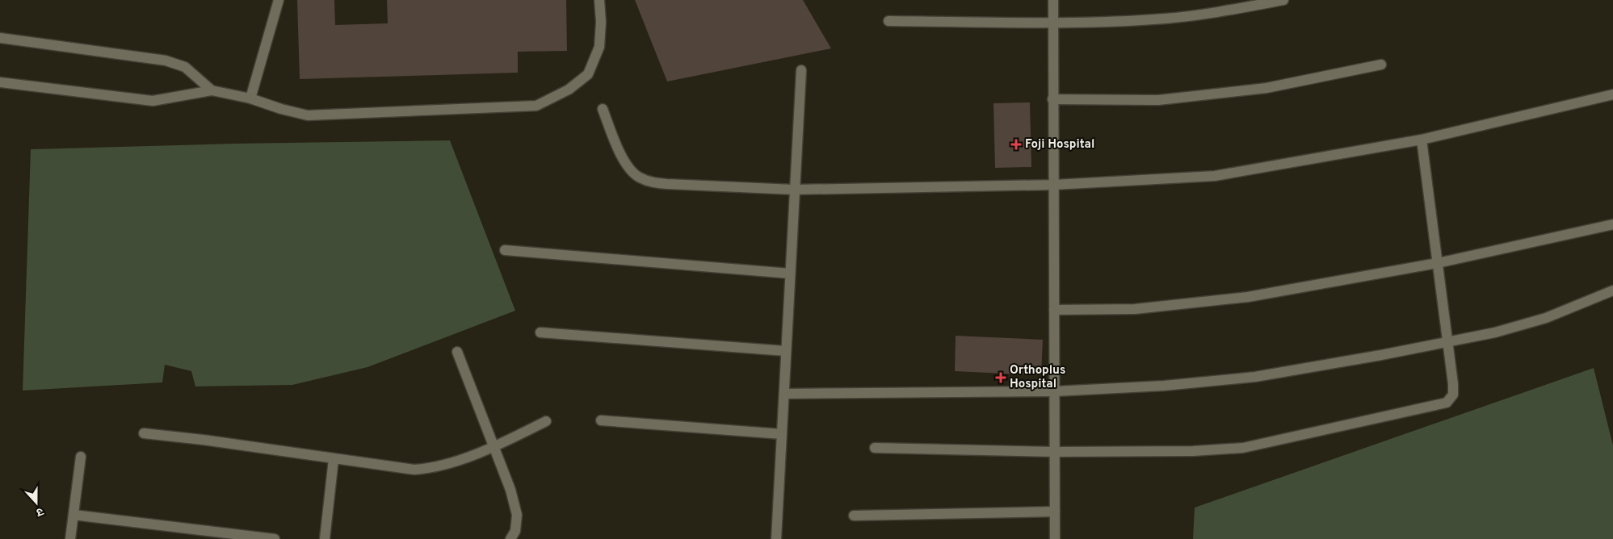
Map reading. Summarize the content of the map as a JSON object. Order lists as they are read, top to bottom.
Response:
{
  "places": {
    "health": ["Foji Hospital", "Orthoplus Hospital"]
  },
  "north": "bottom"
}
